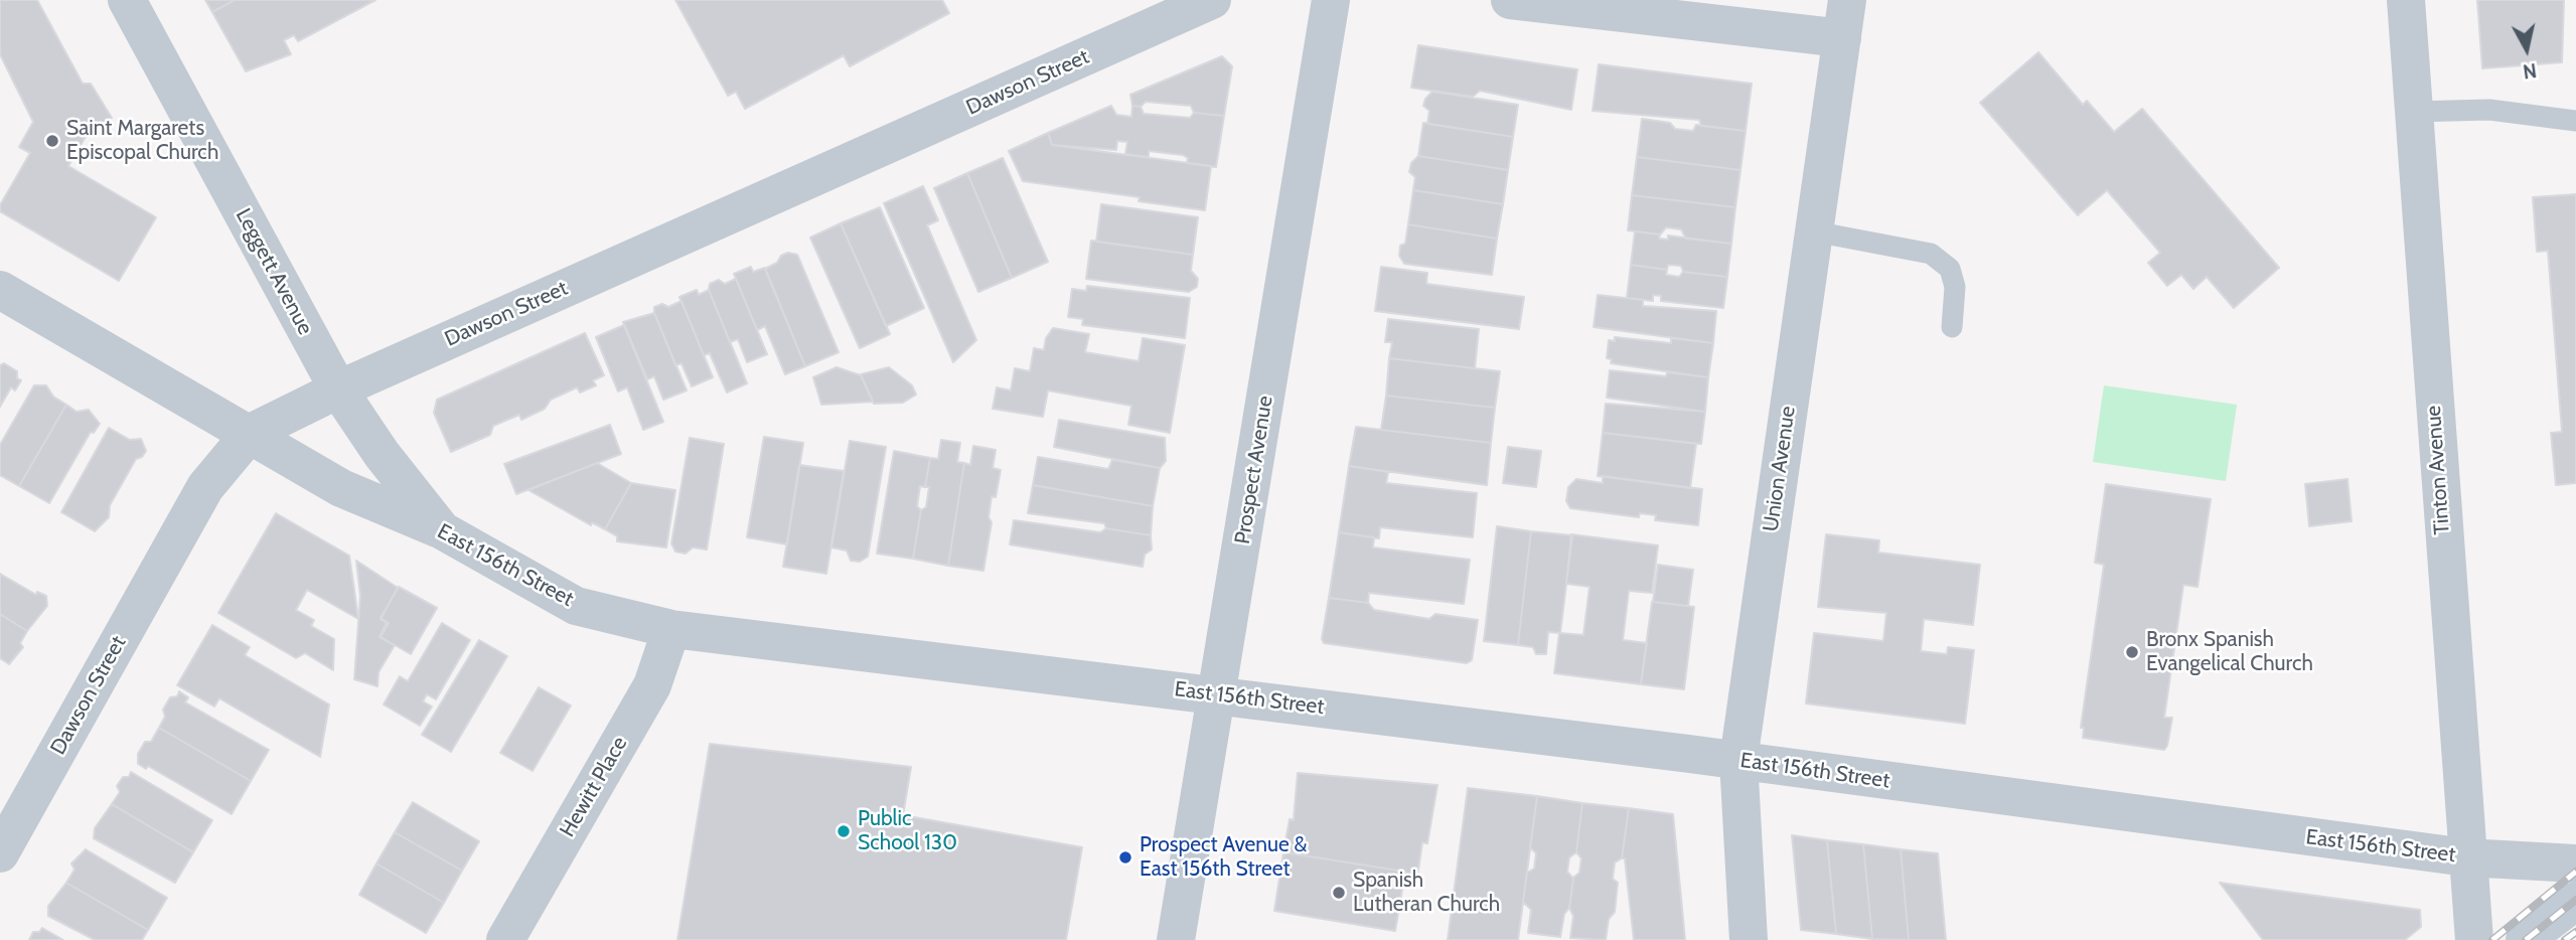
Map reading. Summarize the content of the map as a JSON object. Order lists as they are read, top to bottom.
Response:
{
  "streets": {
    "street": [
      "Dawson Street",
      "Leggett Avenue",
      "Union Avenue",
      "Prospect Avenue",
      "Tinton Avenue",
      "East 156th Street",
      "Hewitt Place"
    ]
  },
  "crossings": [
    ["Dawson Street", "Leggett Avenue"],
    ["Dawson Street", "East 156th Street"],
    ["Leggett Avenue", "East 156th Street"],
    ["Union Avenue", "East 156th Street"],
    ["Prospect Avenue", "East 156th Street"],
    ["Tinton Avenue", "East 156th Street"],
    ["East 156th Street", "Hewitt Place"]
  ],
  "places": [
    "Saint Margarets Episcopal Church",
    "Bronx Spanish Evangelical Church",
    "Public School 130",
    "Prospect Avenue & East 156th Street",
    "Spanish Lutheran Church"
  ],
  "north": "bottom"
}
